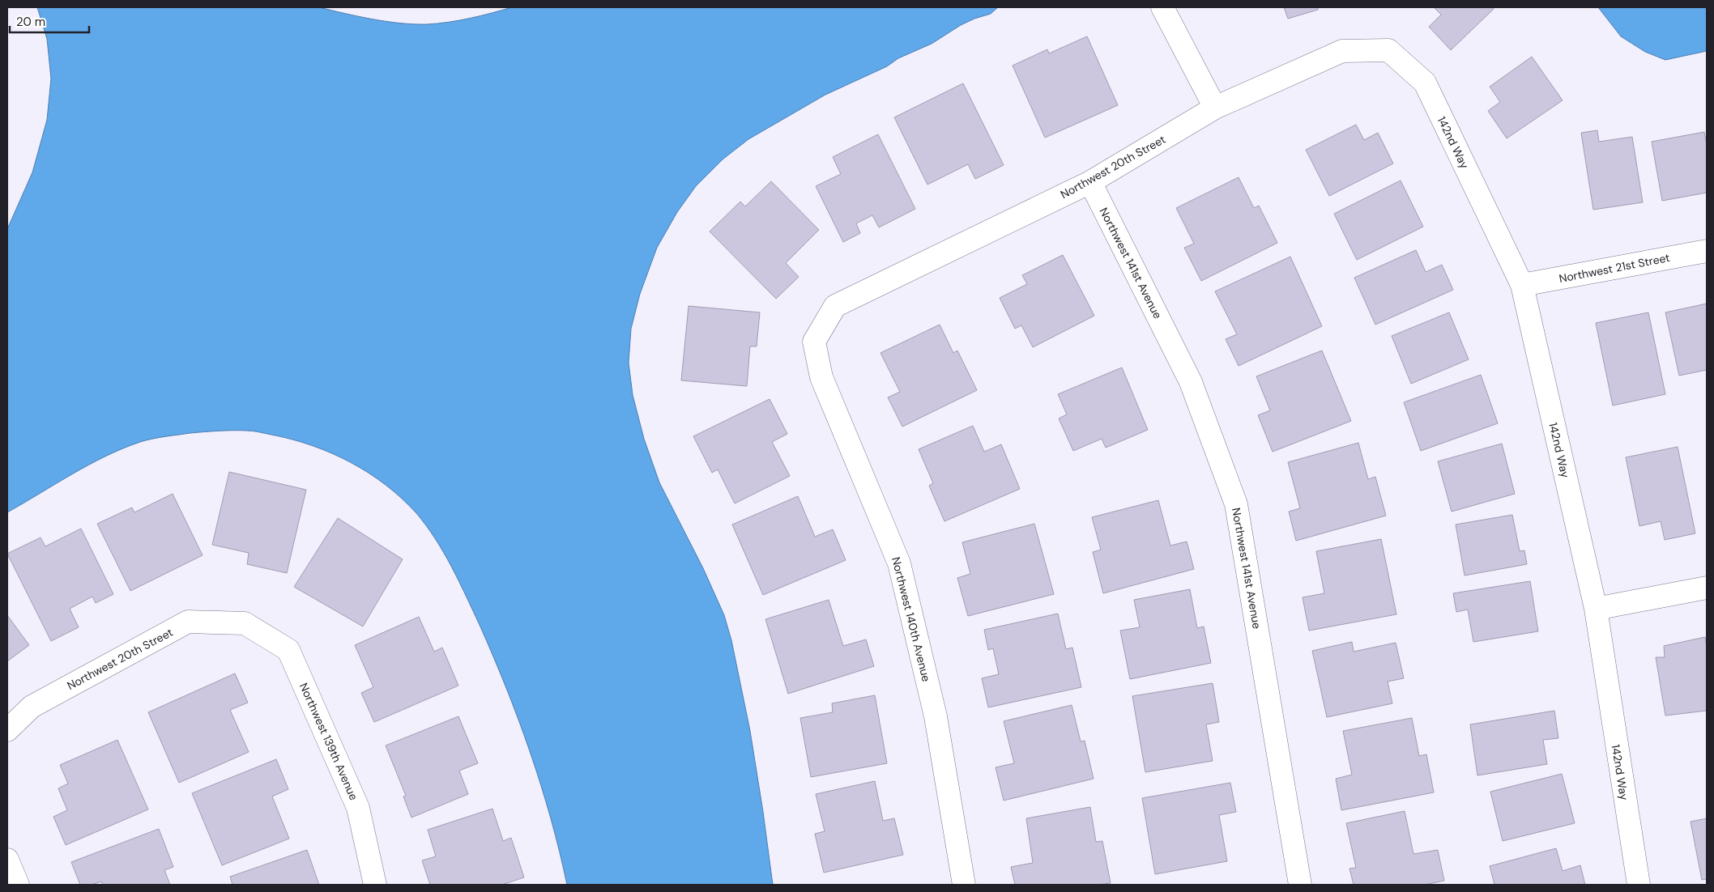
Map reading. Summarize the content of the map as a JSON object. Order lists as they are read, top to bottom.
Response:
{
  "streets": {
    "street": [
      "142nd Way",
      "Northwest 20th Street",
      "Northwest 141st Avenue",
      "Northwest 21st Street",
      "Northwest 140th Avenue",
      "Northwest 139th Avenue"
    ]
  },
  "crossings": [
    ["142nd Way", "Northwest 20th Street"],
    ["142nd Way", "Northwest 21st Street"],
    ["Northwest 20th Street", "Northwest 141st Avenue"],
    ["Northwest 20th Street", "Northwest 140th Avenue"],
    ["Northwest 20th Street", "Northwest 139th Avenue"]
  ],
  "scale_bar": "20 m"
}
